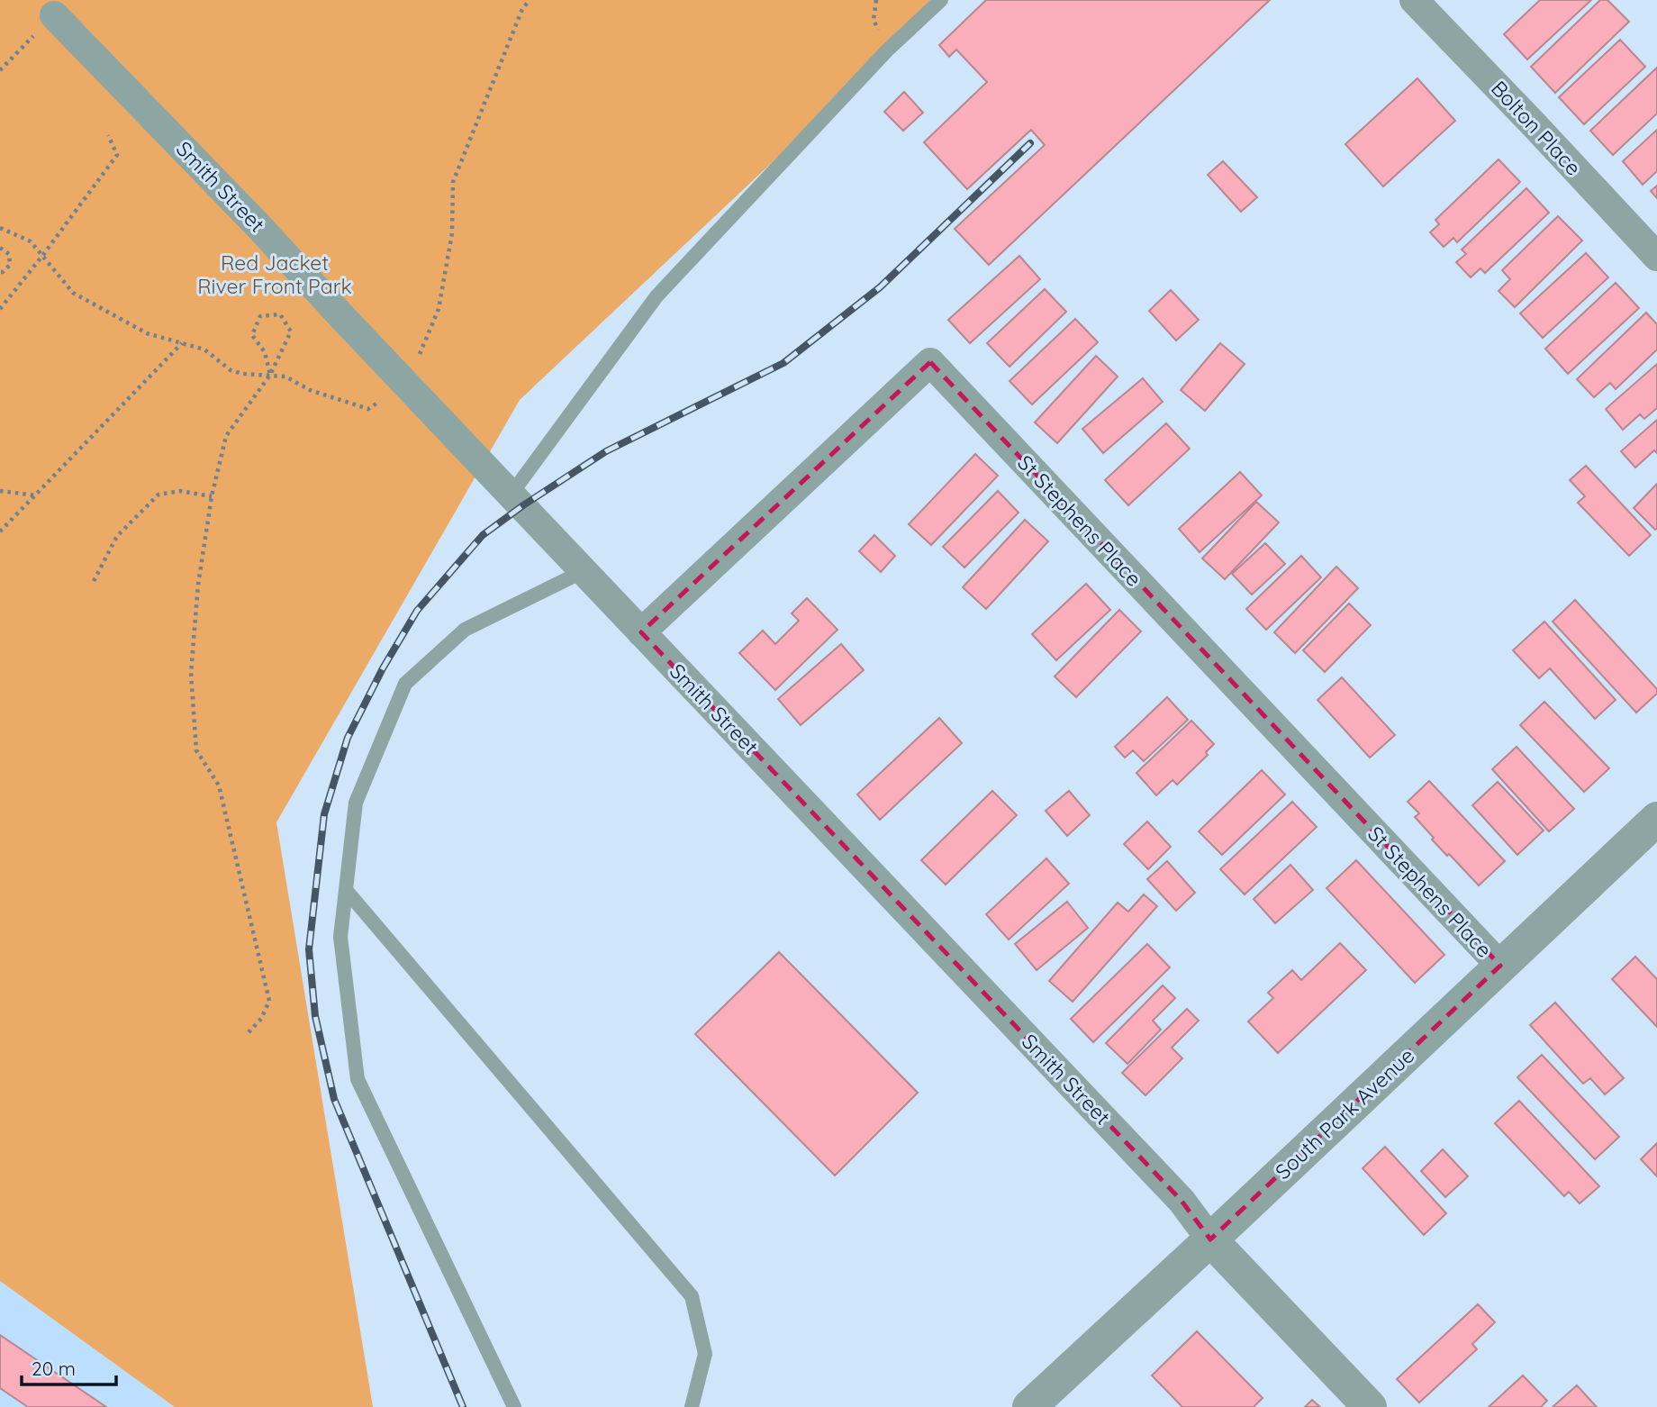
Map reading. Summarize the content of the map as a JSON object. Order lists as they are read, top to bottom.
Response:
{
  "streets": {
    "street": [
      "Bolton Place",
      "Smith Street",
      "St Stephens Place",
      "South Park Avenue"
    ]
  },
  "crossings": [
    ["Smith Street", "St Stephens Place"],
    ["Smith Street", "South Park Avenue"],
    ["St Stephens Place", "South Park Avenue"]
  ],
  "parks": ["Red Jacket River Front Park"],
  "scale_bar": "20 m"
}
